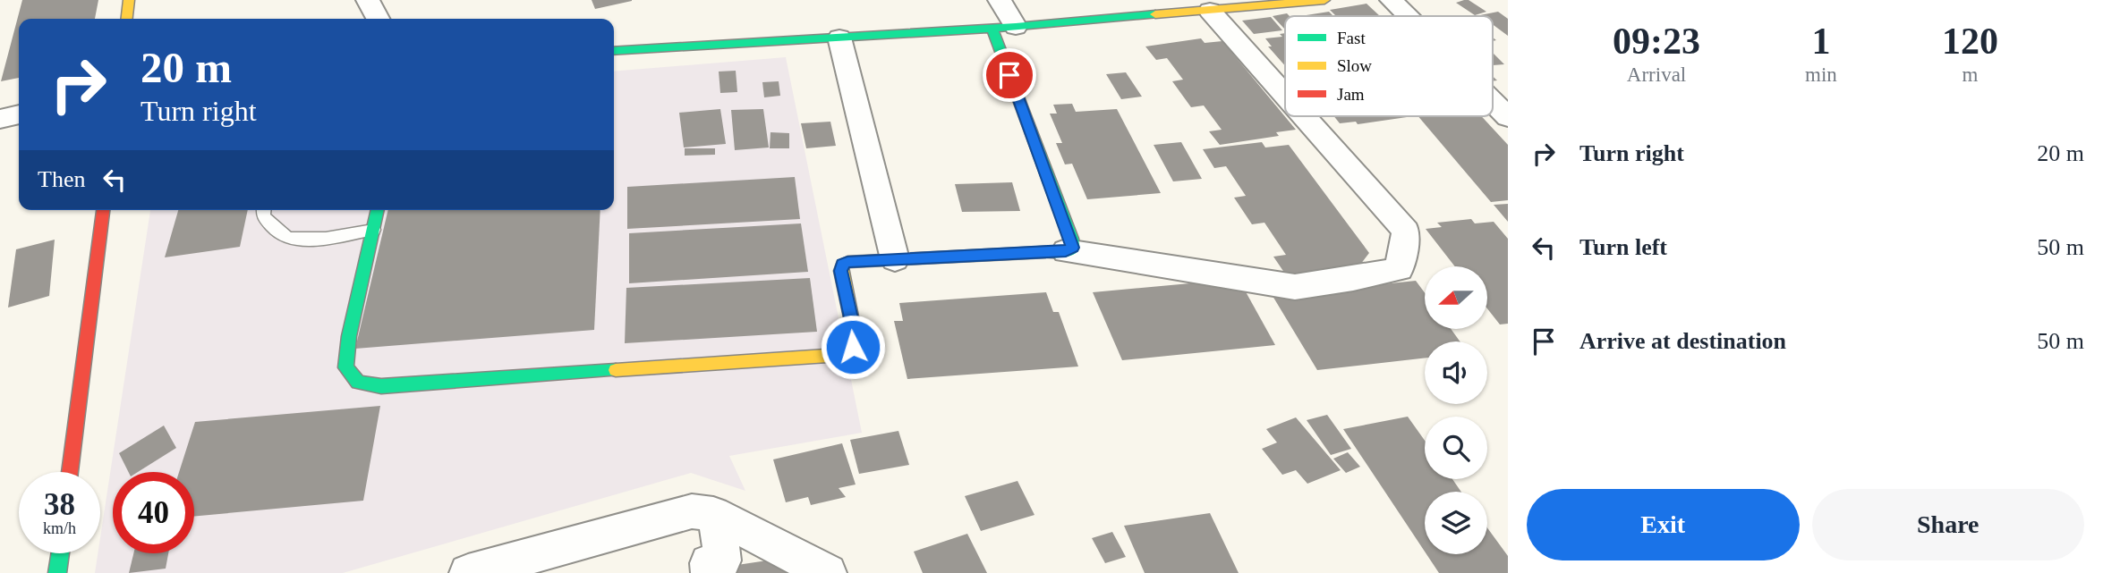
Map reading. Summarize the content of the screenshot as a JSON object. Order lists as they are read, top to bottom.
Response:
{
  "legend": ["Fast", "Slow", "Jam"],
  "north": "left",
  "page": {
    "eta": [
      "09:23",
      "Arrival",
      "1",
      "min",
      "120",
      "m"
    ],
    "turn": ["20 m", "Turn right"],
    "list": [
      {
        "name": "Turn right",
        "value": "20 m"
      },
      {
        "name": "Turn left",
        "value": "50 m"
      },
      {
        "name": "Arrive at destination",
        "value": "50 m"
      }
    ],
    "then": "Then",
    "speed": "38 km/h",
    "limit": "40",
    "buttons": ["Exit", "Share"]
  }
}
